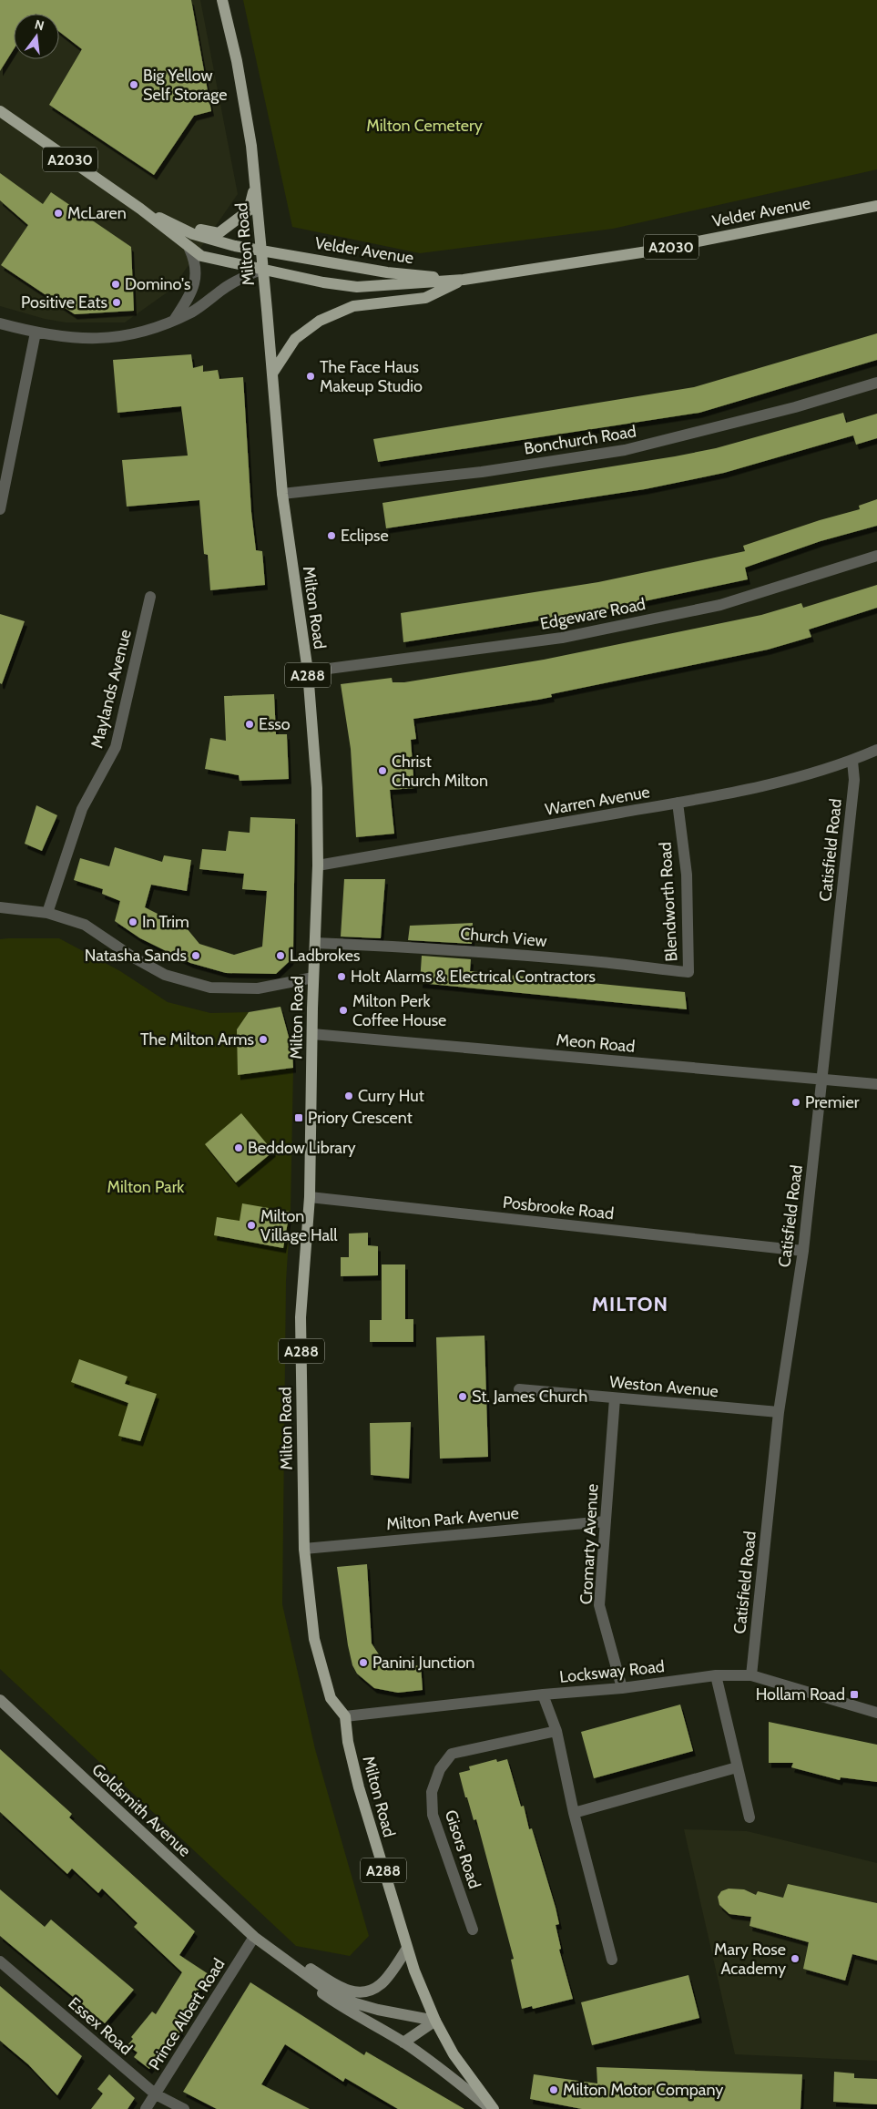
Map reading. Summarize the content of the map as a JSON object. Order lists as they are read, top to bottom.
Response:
{
  "streets": {
    "main road": [
      "A2030",
      "Velder Avenue",
      "Milton Road",
      "A288",
      "Goldsmith Avenue"
    ],
    "street": [
      "Bonchurch Road",
      "Edgeware Road",
      "Maylands Avenue",
      "Warren Avenue",
      "Catisfield Road",
      "Blendworth Road",
      "Church View",
      "Meon Road",
      "Posbrooke Road",
      "Weston Avenue",
      "Milton Park Avenue",
      "Cromarty Avenue",
      "Locksway Road",
      "Gisors Road",
      "Prince Albert Road",
      "Essex Road"
    ]
  },
  "crossings": [
    ["A2030", "Velder Avenue"],
    ["A2030", "Milton Road"],
    ["Velder Avenue", "Milton Road"],
    ["Milton Road", "Bonchurch Road"],
    ["Milton Road", "Edgeware Road"],
    ["Milton Road", "A288"],
    ["Milton Road", "Warren Avenue"],
    ["Milton Road", "Church View"],
    ["Milton Road", "Meon Road"],
    ["Milton Road", "Posbrooke Road"],
    ["Milton Road", "Milton Park Avenue"],
    ["Milton Road", "Locksway Road"],
    ["Milton Road", "Goldsmith Avenue"],
    ["A288", "Goldsmith Avenue"],
    ["Warren Avenue", "Catisfield Road"],
    ["Warren Avenue", "Blendworth Road"],
    ["Catisfield Road", "Meon Road"],
    ["Catisfield Road", "Posbrooke Road"],
    ["Catisfield Road", "Weston Avenue"],
    ["Catisfield Road", "Locksway Road"],
    ["Blendworth Road", "Church View"],
    ["Weston Avenue", "Cromarty Avenue"],
    ["Milton Park Avenue", "Cromarty Avenue"],
    ["Cromarty Avenue", "Locksway Road"],
    ["Goldsmith Avenue", "Prince Albert Road"],
    ["Prince Albert Road", "Essex Road"]
  ],
  "districts": ["MILTON"],
  "parks": ["Milton Cemetery", "Milton Park"],
  "places": {
    "other": [
      "Big Yellow Self Storage",
      "McLaren",
      "Domino's",
      "Positive Eats",
      "The Face Haus Makeup Studio",
      "Eclipse",
      "Esso",
      "Christ Church Milton",
      "In Trim",
      "Natasha Sands",
      "Ladbrokes",
      "Holt Alarms & Electrical Contractors",
      "Milton Perk Coffee House",
      "The Milton Arms",
      "Curry Hut",
      "Premier",
      "Beddow Library",
      "Milton Village Hall",
      "St. James Church",
      "Panini Junction",
      "Mary Rose Academy",
      "Milton Motor Company"
    ],
    "transit": ["Priory Crescent", "Hollam Road"]
  },
  "north": "top"
}
